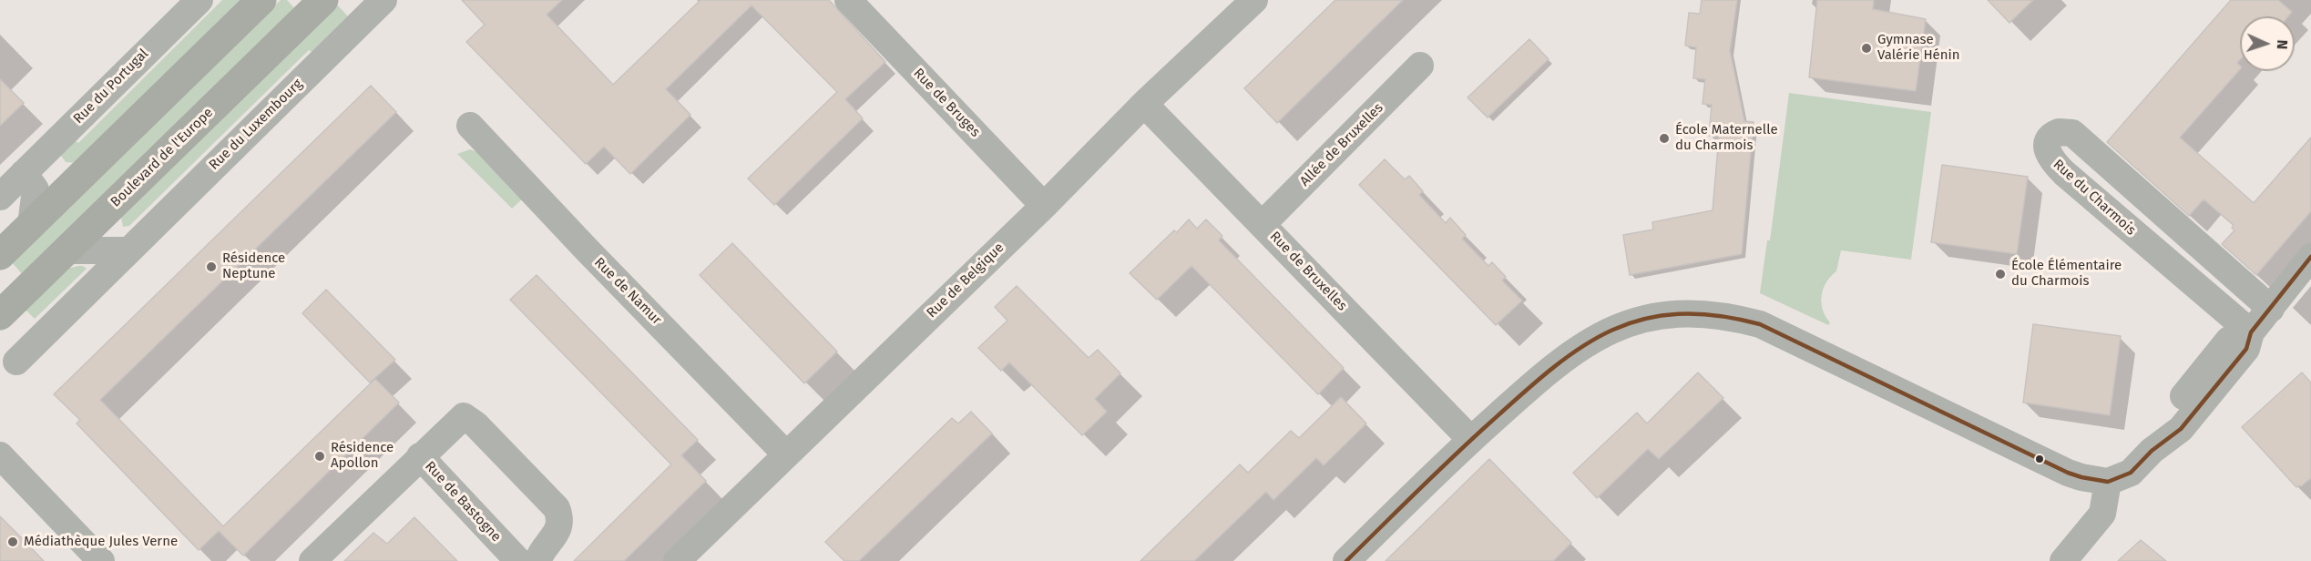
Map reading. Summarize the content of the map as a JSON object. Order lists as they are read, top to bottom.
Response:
{
  "streets": {
    "main road": ["Boulevard de l'Europe"],
    "street": [
      "Rue du Portugal",
      "Rue de Bruges",
      "Rue du Luxembourg",
      "Allée de Bruxelles",
      "Rue du Charmois",
      "Rue de Bruxelles",
      "Rue de Belgique",
      "Rue de Namur",
      "Rue de Bastogne"
    ]
  },
  "crossings": [
    ["Rue de Bruges", "Rue de Belgique"],
    ["Allée de Bruxelles", "Rue de Bruxelles"],
    ["Rue de Bruxelles", "Rue de Belgique"],
    ["Rue de Belgique", "Rue de Namur"]
  ],
  "places": [
    "Gymnase Valérie Hénin",
    "École Maternelle du Charmois",
    "Résidence Neptune",
    "École Élémentaire du Charmois",
    "Résidence Apollon",
    "Médiathèque Jules Verne"
  ],
  "north": "right"
}
